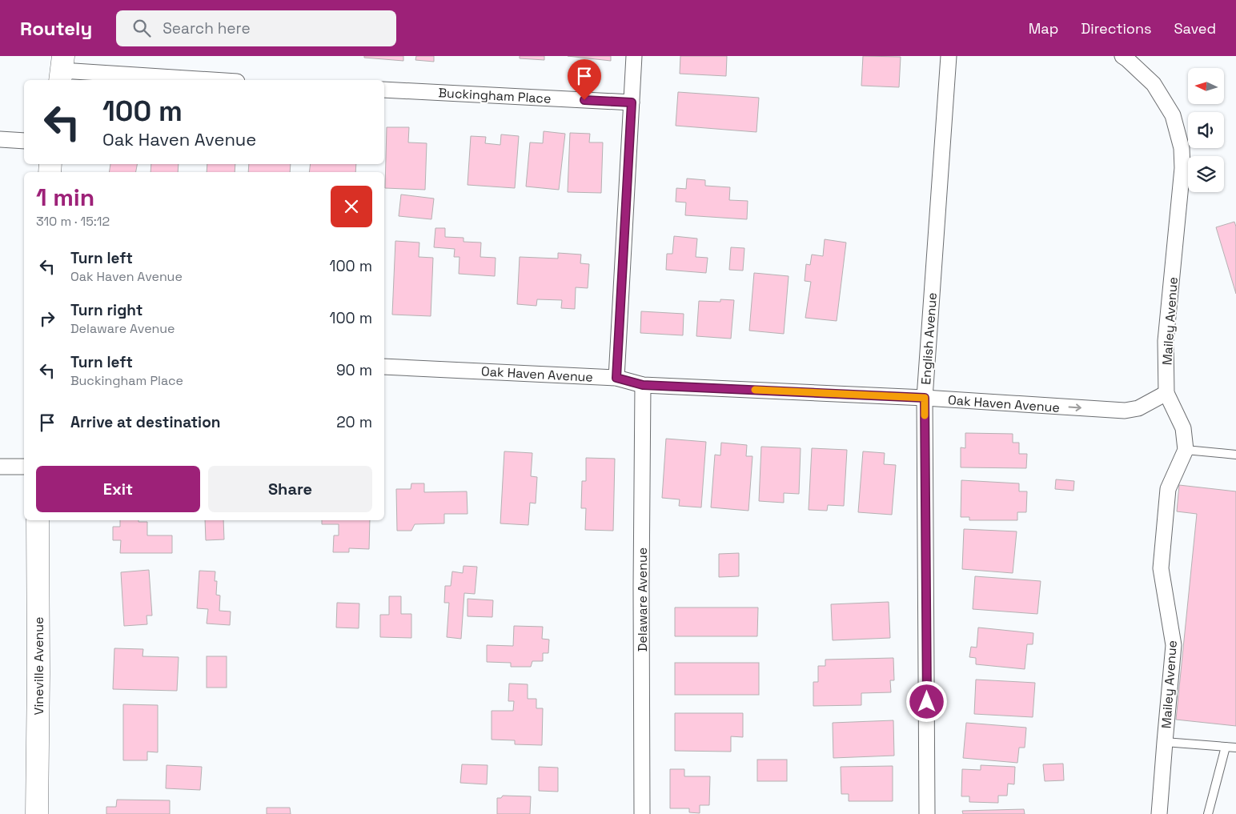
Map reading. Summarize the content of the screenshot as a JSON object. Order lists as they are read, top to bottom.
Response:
{
  "streets": {
    "main road": ["Vineville Avenue"],
    "street": [
      "Buckingham Place",
      "Mailey Avenue",
      "English Avenue",
      "Oak Haven Avenue",
      "Delaware Avenue"
    ]
  },
  "crossings": [
    ["Mailey Avenue", "Oak Haven Avenue"],
    ["English Avenue", "Oak Haven Avenue"],
    ["Oak Haven Avenue", "Delaware Avenue"]
  ],
  "north": "left",
  "page": {
    "header": "Routely",
    "search": "Search here",
    "nav": ["Map", "Directions", "Saved"],
    "turn": ["100 m", "Oak Haven Avenue"],
    "heading": ["1 min", "310 m · 15:12"],
    "list": [
      {
        "name": "Turn left",
        "note": "Oak Haven Avenue",
        "value": "100 m"
      },
      {
        "name": "Turn right",
        "note": "Delaware Avenue",
        "value": "100 m"
      },
      {
        "name": "Turn left",
        "note": "Buckingham Place",
        "value": "90 m"
      },
      {
        "name": "Arrive at destination",
        "value": "20 m"
      }
    ],
    "buttons": ["Exit", "Share"]
  }
}
